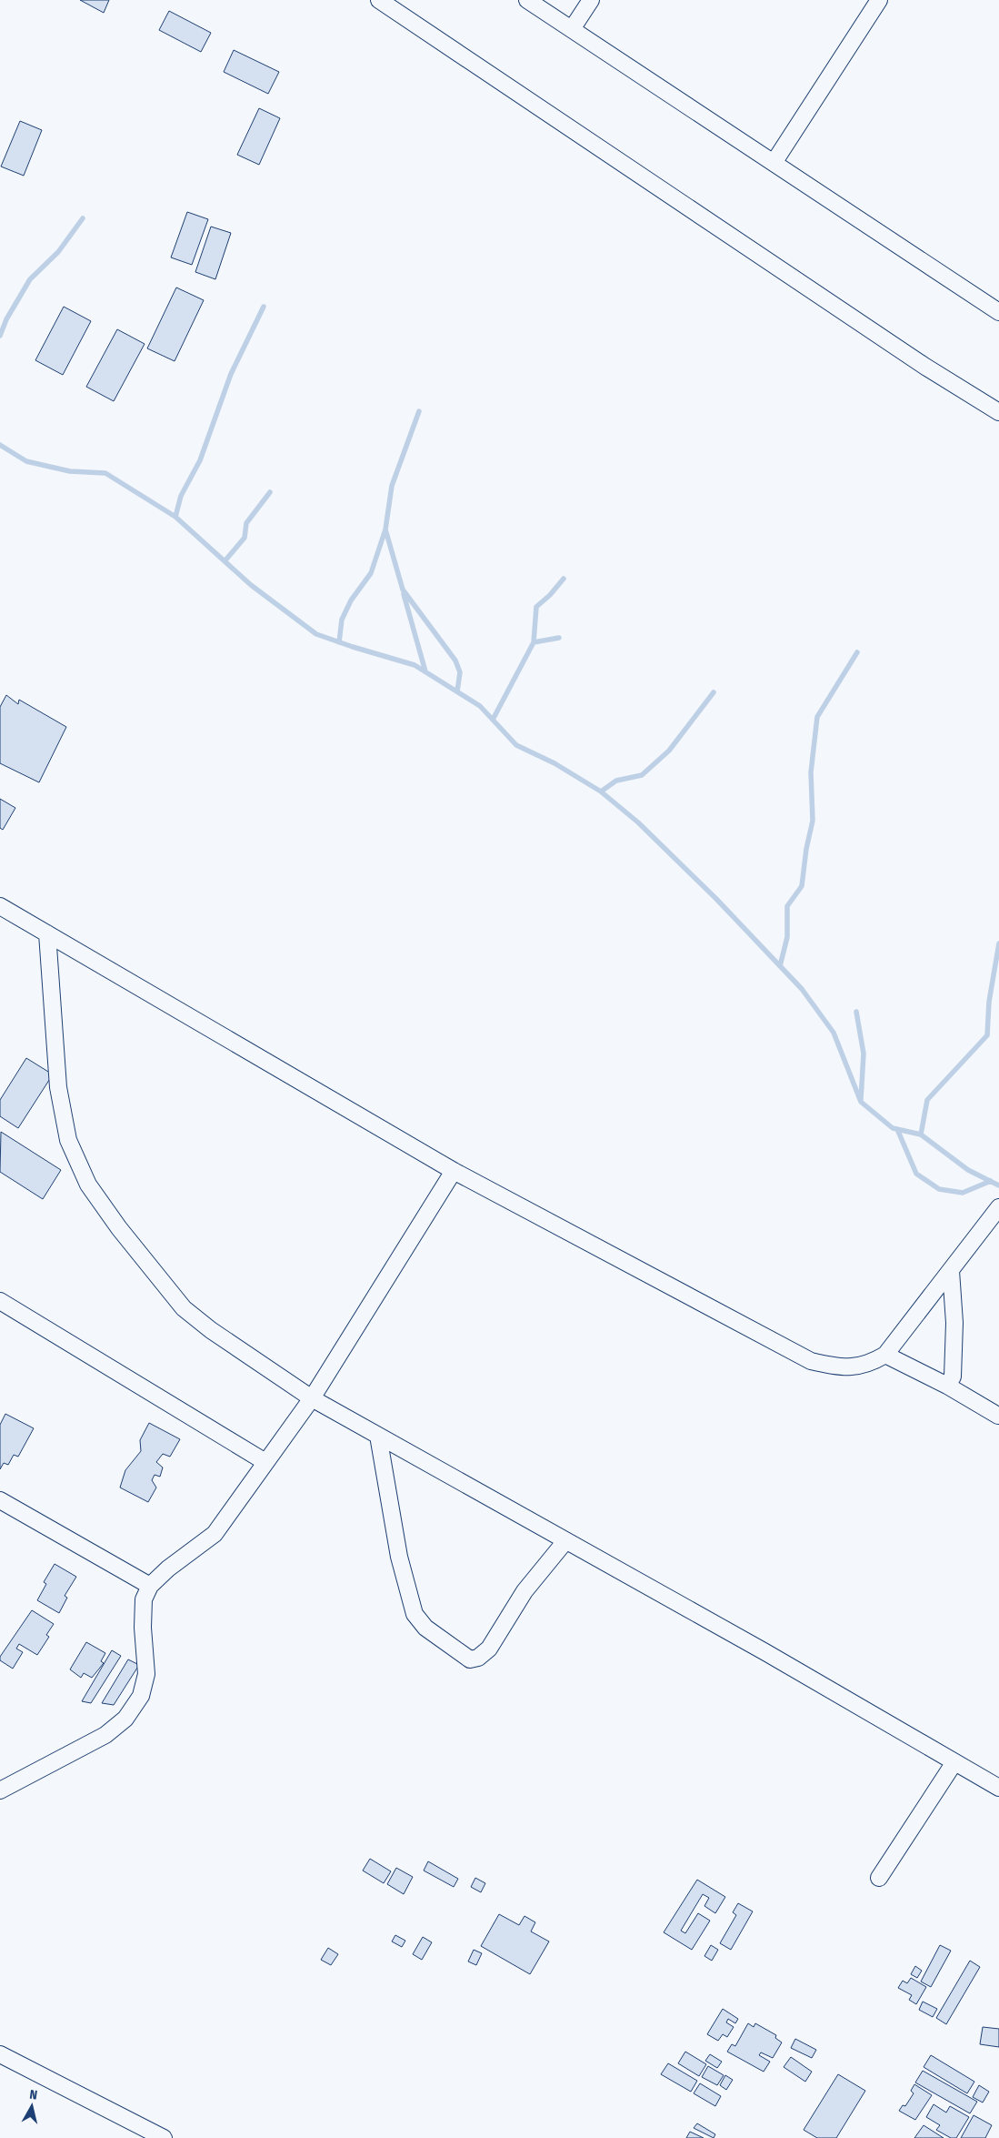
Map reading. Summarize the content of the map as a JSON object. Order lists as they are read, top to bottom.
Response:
{
  "north": "top"
}
